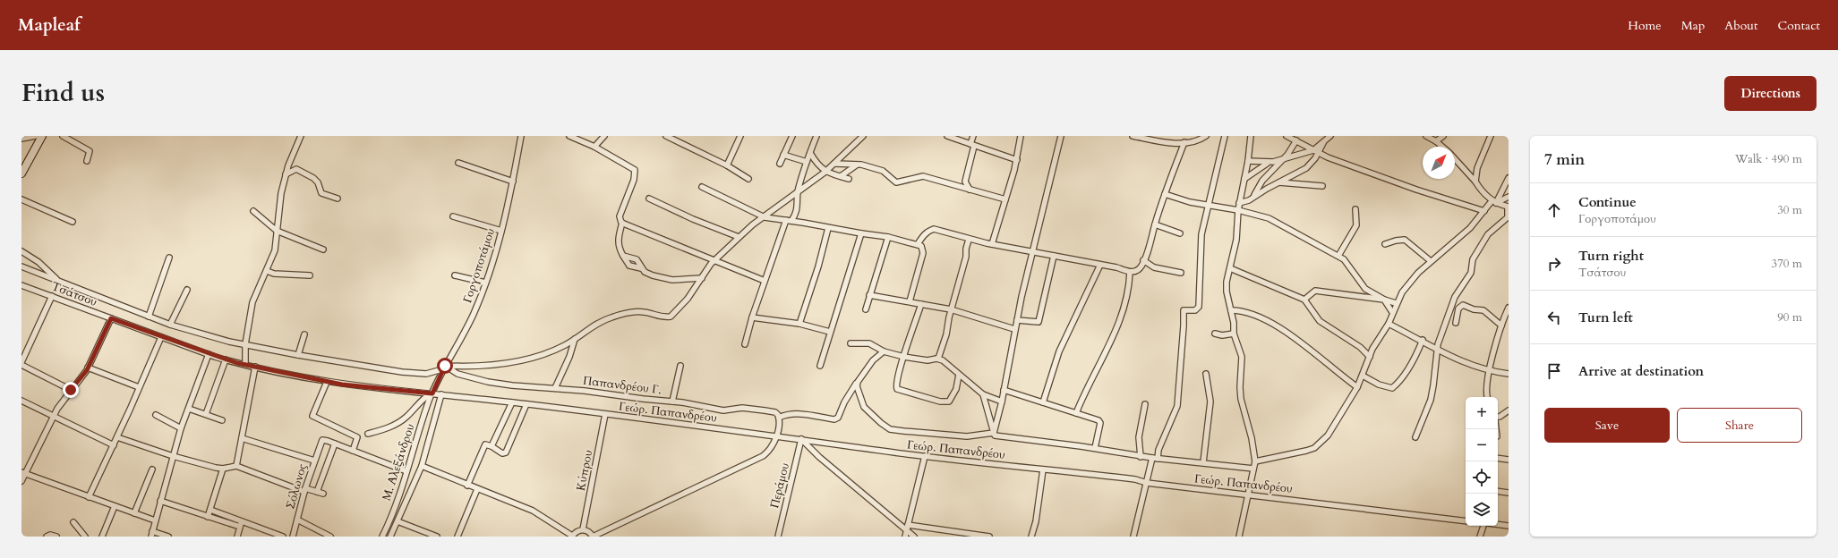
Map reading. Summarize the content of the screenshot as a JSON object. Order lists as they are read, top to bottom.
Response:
{
  "streets": {
    "street": [
      "Γοργοποτάμου",
      "Τσάτσου",
      "Παπανδρέου Γ.",
      "Γεώρ. Παπανδρέου",
      "Μ. Αλεξάνδρου",
      "Κύπρου",
      "Περάμου",
      "Σόλωνος"
    ]
  },
  "crossings": [
    ["Γοργοποτάμου", "Τσάτσου"],
    ["Γοργοποτάμου", "Παπανδρέου Γ."],
    ["Γοργοποτάμου", "Μ. Αλεξάνδρου"],
    ["Τσάτσου", "Γεώρ. Παπανδρέου"],
    ["Τσάτσου", "Μ. Αλεξάνδρου"],
    ["Γεώρ. Παπανδρέου", "Μ. Αλεξάνδρου"],
    ["Γεώρ. Παπανδρέου", "Κύπρου"],
    ["Γεώρ. Παπανδρέου", "Περάμου"]
  ],
  "north": "top right",
  "page": {
    "header": "Mapleaf",
    "nav": [
      "Home",
      "Map",
      "About",
      "Contact"
    ],
    "title": "Find us",
    "buttons": [
      "Directions",
      ["Save", "Share"]
    ],
    "heading": ["7 min", "Walk · 490 m"],
    "list": [
      ["Continue", "Γοργοποτάμου", "30 m"],
      ["Turn right", "Τσάτσου", "370 m"],
      ["Turn left", "90 m"],
      "Arrive at destination"
    ],
    "map_buttons": ["+", "−"]
  }
}
